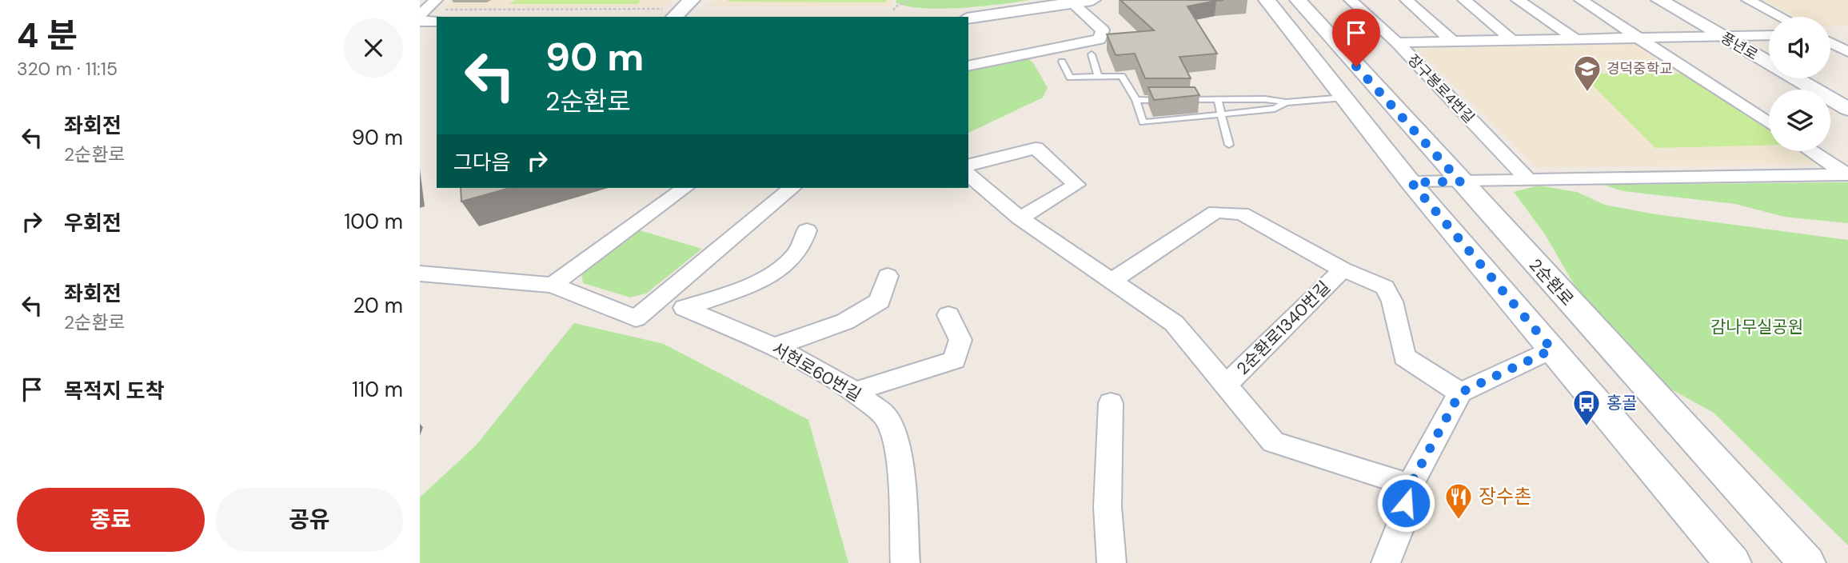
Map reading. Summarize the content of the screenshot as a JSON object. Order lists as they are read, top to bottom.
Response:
{
  "streets": {
    "street": [
      "풍년로",
      "장구봉로4번길",
      "2순환로",
      "2순환로1340번길",
      "서현로60번길"
    ]
  },
  "parks": ["감나무실공원"],
  "places": {
    "school or university": ["경덕중학교"],
    "bus stop": ["홍골"],
    "restaurant": ["장수촌"]
  },
  "page": {
    "heading": ["4 분", "320 m · 11:15"],
    "turn": ["90 m", "2순환로"],
    "list": [
      {
        "name": "좌회전",
        "note": "2순환로",
        "value": "90 m"
      },
      {
        "name": "우회전",
        "value": "100 m"
      },
      {
        "name": "좌회전",
        "note": "2순환로",
        "value": "20 m"
      },
      {
        "name": "목적지 도착",
        "value": "110 m"
      }
    ],
    "then": "그다음",
    "buttons": ["종료", "공유"]
  }
}
